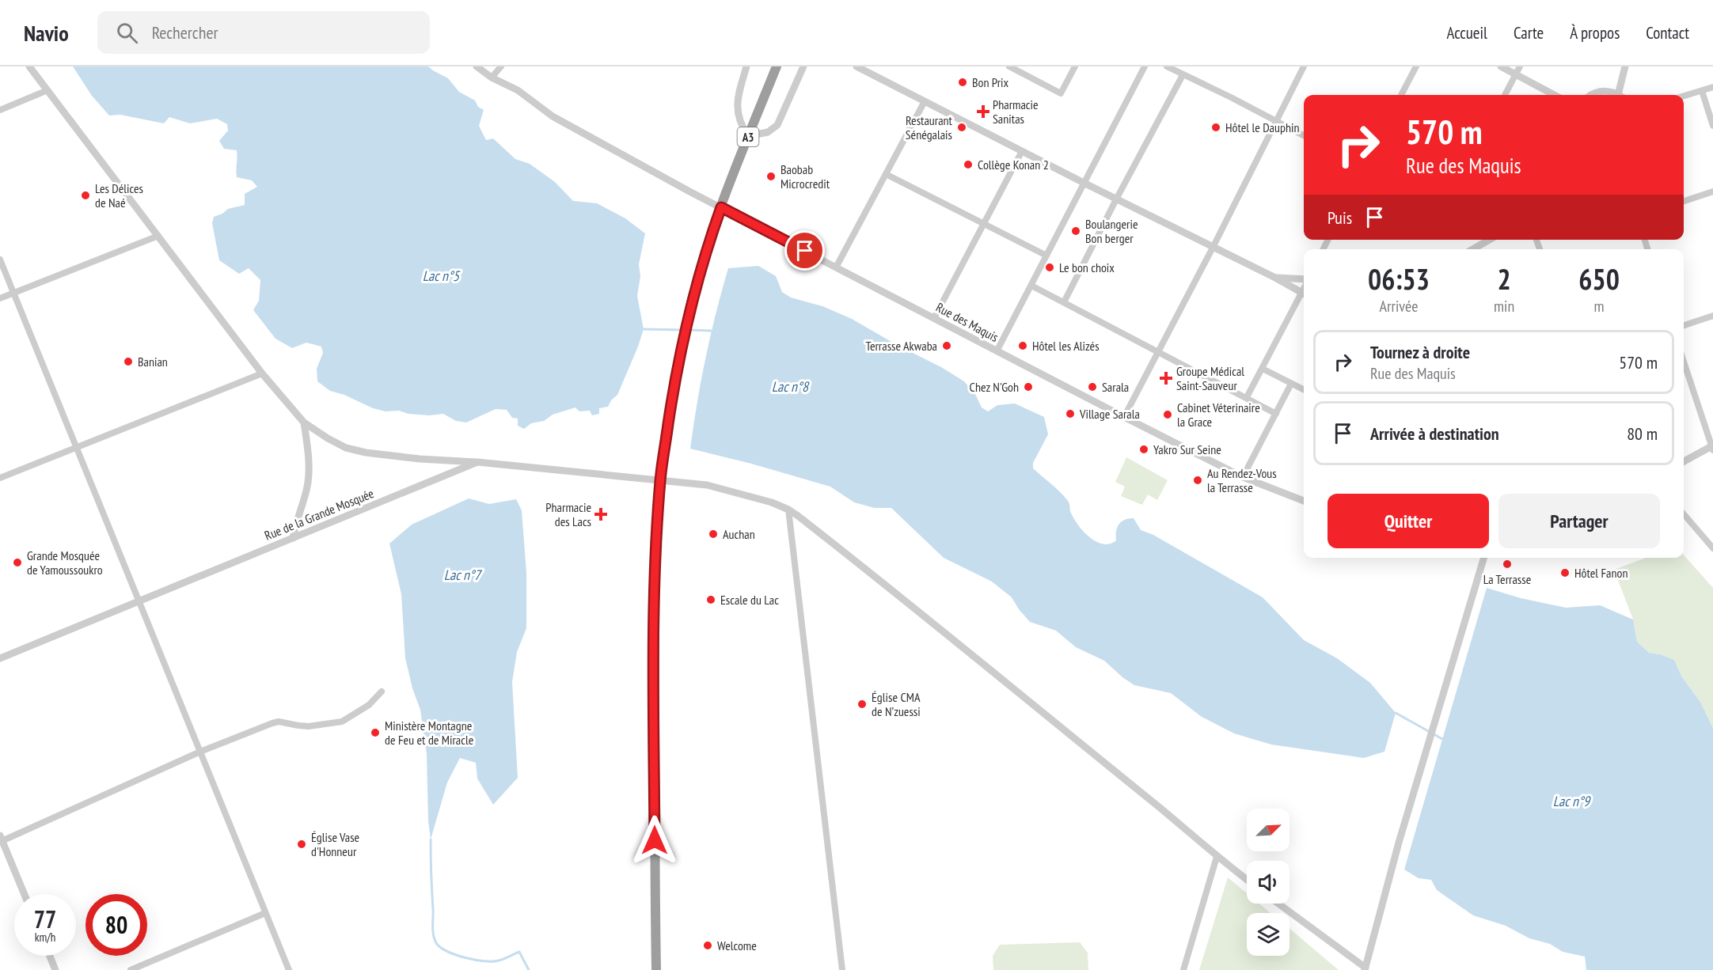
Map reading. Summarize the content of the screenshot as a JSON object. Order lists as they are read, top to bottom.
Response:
{
  "streets": {
    "highway": ["A3"],
    "street": ["Rue des Maquis", "Rue de la Grande Mosquée"]
  },
  "crossings": [
    ["A3", "Rue des Maquis"],
    ["A3", "Rue de la Grande Mosquée"]
  ],
  "water": [
    "Lac n°5",
    "Lac n°8",
    "Lac n°7",
    "Lac n°9"
  ],
  "places": {
    "other": [
      "Bon Prix",
      "Restaurant Sénégalais",
      "Hôtel le Dauphin",
      "Collège Konan 2",
      "Baobab Microcredit",
      "Les Délices de Naé",
      "Boulangerie Bon berger",
      "Le bon choix",
      "Terrasse Akwaba",
      "Hôtel les Alizés",
      "Banian",
      "Chez N'Goh",
      "Sarala",
      "Village Sarala",
      "Cabinet Véterinaire la Grace",
      "Yakro Sur Seine",
      "Au Rendez-Vous la Terrasse",
      "Auchan",
      "Grande Mosquée de Yamoussoukro",
      "La Terrasse",
      "Hôtel Fanon",
      "Escale du Lac",
      "Église CMA de N’zuessi",
      "Ministère Montagne de Feu et de Miracle",
      "Église Vase d'Honneur",
      "Welcome"
    ],
    "health": ["Pharmacie Sanitas", "Groupe Médical Saint-Sauveur", "Pharmacie des Lacs"]
  },
  "north": "top right",
  "page": {
    "header": "Navio",
    "search": "Rechercher",
    "nav": [
      "Accueil",
      "Carte",
      "À propos",
      "Contact"
    ],
    "turn": ["570 m", "Rue des Maquis"],
    "then": "Puis",
    "eta": [
      "06:53",
      "Arrivée",
      "2",
      "min",
      "650",
      "m"
    ],
    "list": [
      {
        "name": "Tournez à droite",
        "note": "Rue des Maquis",
        "value": "570 m"
      },
      {
        "name": "Arrivée à destination",
        "value": "80 m"
      }
    ],
    "buttons": ["Quitter", "Partager"],
    "speed": "77 km/h",
    "limit": "80"
  }
}
